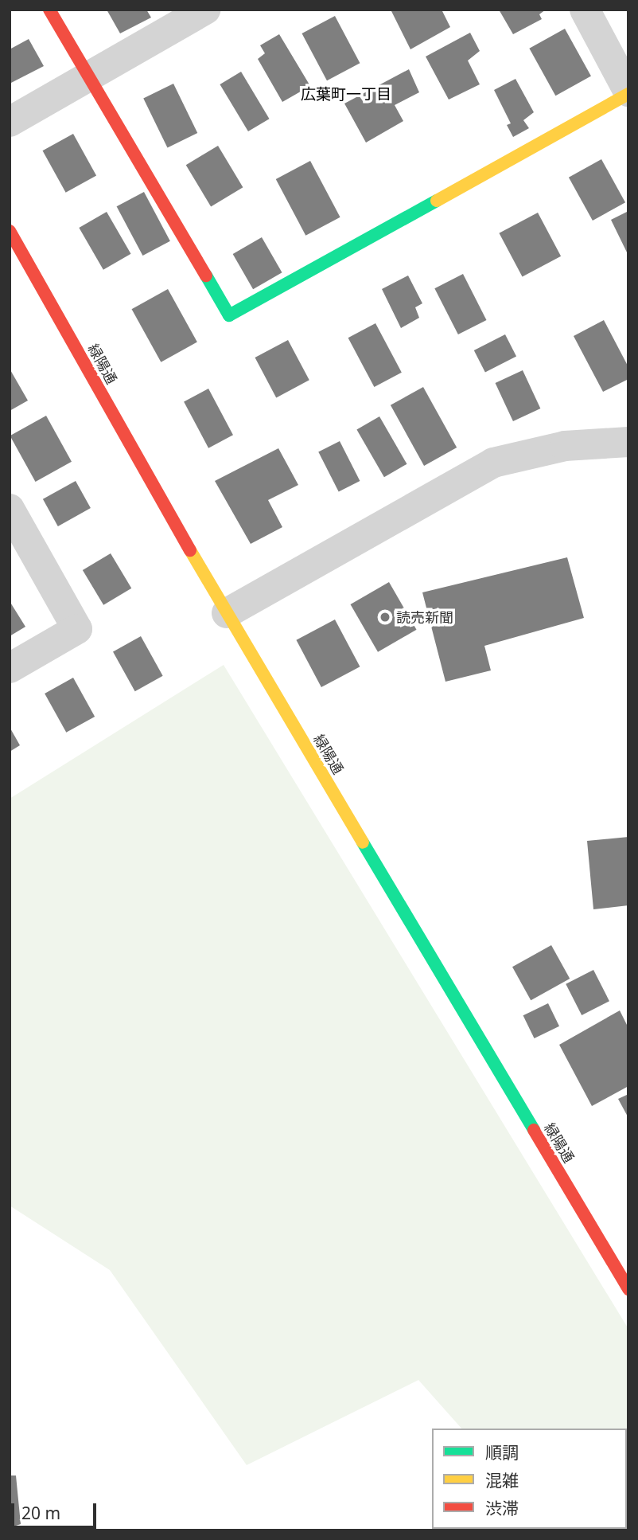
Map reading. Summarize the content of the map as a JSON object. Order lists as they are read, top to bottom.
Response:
{
  "streets": {
    "street": ["緑陽通"]
  },
  "districts": ["広葉町一丁目"],
  "places": ["読売新聞"],
  "legend": ["順調", "混雑", "渋滞"],
  "scale_bar": "20 m"
}
